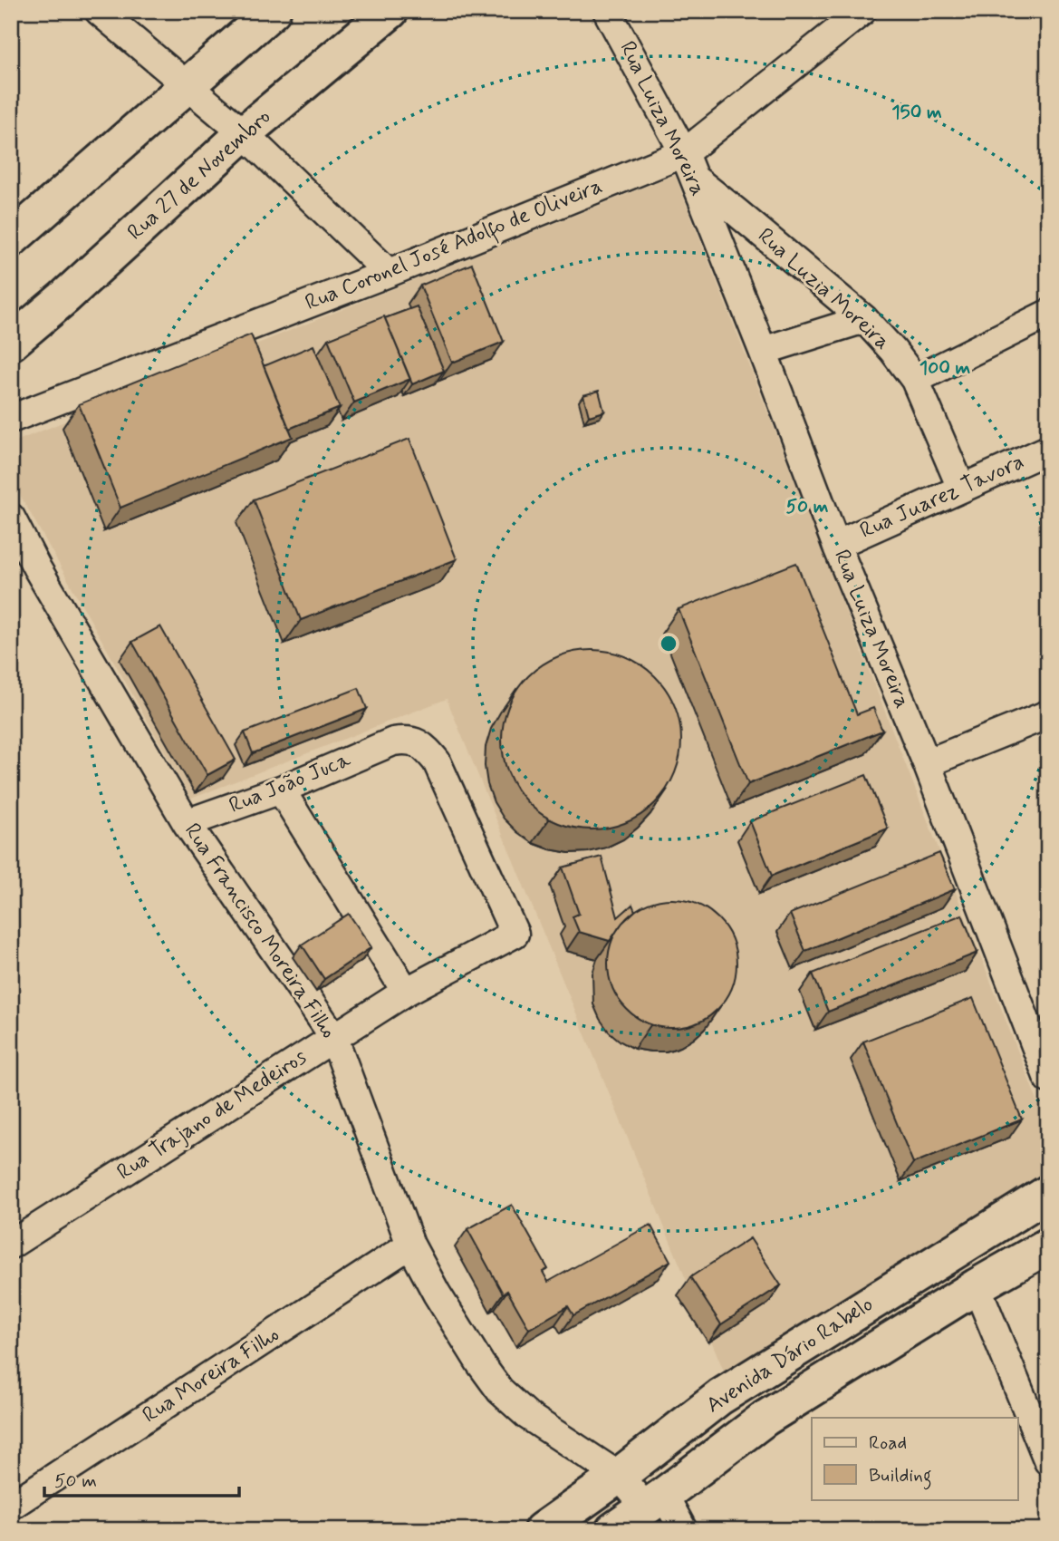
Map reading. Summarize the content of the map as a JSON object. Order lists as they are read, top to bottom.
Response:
{
  "streets": {
    "main road": ["Rua 27 de Novembro", "Avenida Dário Rabelo"],
    "street": [
      "Rua Luiza Moreira",
      "Rua Coronel José Adolfo de Oliveira",
      "Rua Luzia Moreira",
      "Rua Juarez Tavora",
      "Rua João Juca",
      "Rua Francisco Moreira Filho",
      "Rua Trajano de Medeiros",
      "Rua Moreira Filho"
    ]
  },
  "crossings": [
    ["Rua Luiza Moreira", "Rua Coronel José Adolfo de Oliveira"],
    ["Rua Luiza Moreira", "Rua Luzia Moreira"],
    ["Rua Luiza Moreira", "Rua Juarez Tavora"],
    ["Rua Luzia Moreira", "Rua Juarez Tavora"],
    ["Rua João Juca", "Rua Francisco Moreira Filho"],
    ["Rua João Juca", "Rua Trajano de Medeiros"],
    ["Rua Francisco Moreira Filho", "Rua Trajano de Medeiros"],
    ["Rua Francisco Moreira Filho", "Avenida Dário Rabelo"],
    ["Rua Francisco Moreira Filho", "Rua Moreira Filho"]
  ],
  "legend": ["Road", "Building"],
  "scale_bar": "50 m",
  "rings": ["150 m", "100 m", "50 m"]
}
